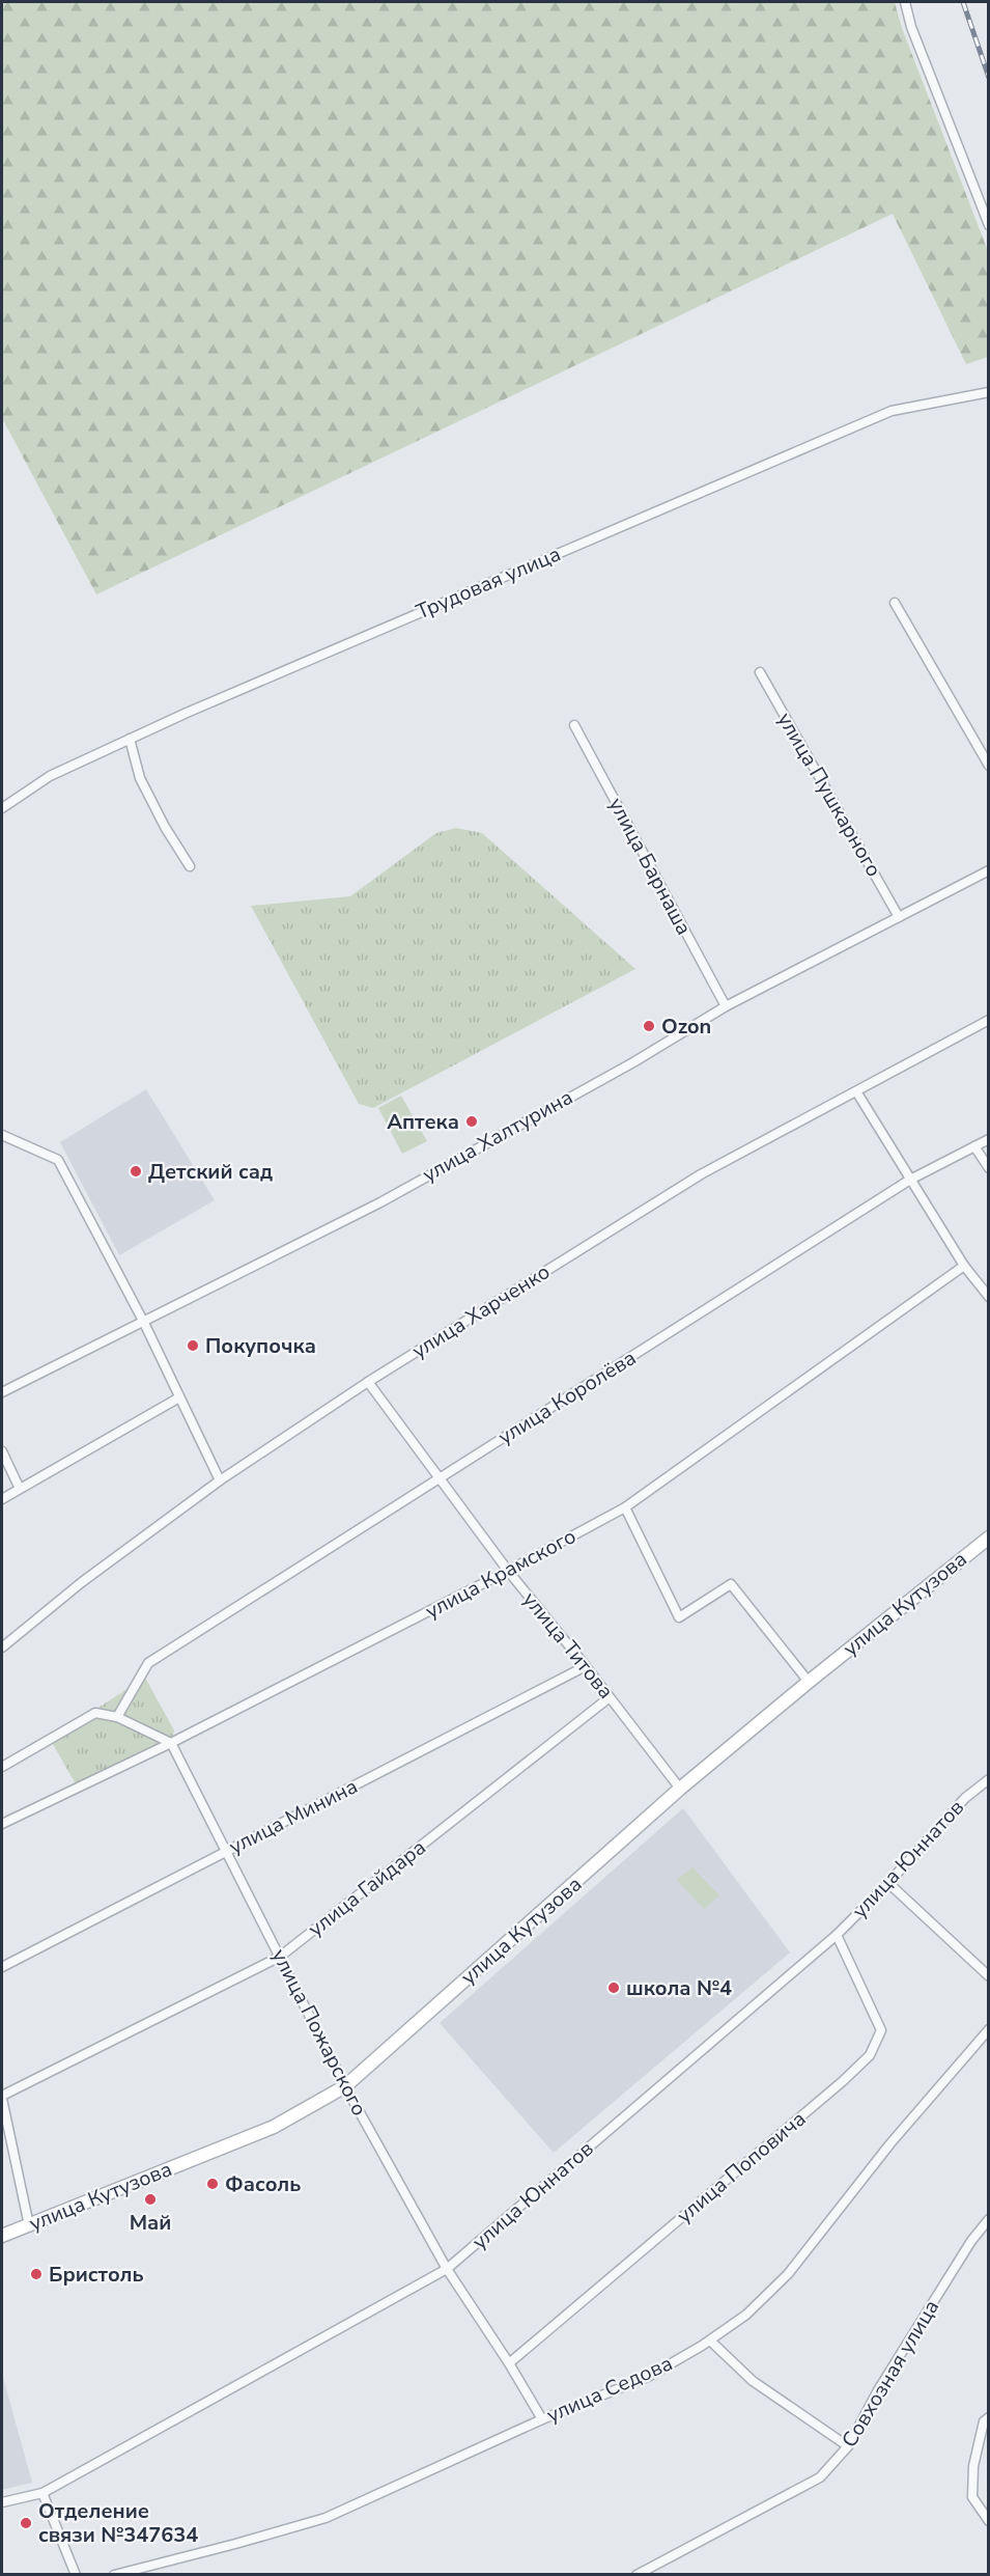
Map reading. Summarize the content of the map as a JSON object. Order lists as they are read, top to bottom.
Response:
{
  "streets": {
    "main road": ["улица Кутузова"],
    "street": [
      "Трудовая улица",
      "улица Пушкарного",
      "улица Барнаша",
      "улица Халтурина",
      "улица Харченко",
      "улица Королёва",
      "улица Крамского",
      "улица Титова",
      "улица Минина",
      "улица Юннатов",
      "улица Гайдара",
      "улица Пожарского",
      "улица Поповича",
      "Совхозная улица",
      "улица Седова"
    ]
  },
  "crossings": [
    ["улица Пушкарного", "улица Халтурина"],
    ["улица Барнаша", "улица Халтурина"],
    ["улица Харченко", "улица Титова"],
    ["улица Королёва", "улица Титова"],
    ["улица Крамского", "улица Титова"],
    ["улица Крамского", "улица Пожарского"],
    ["улица Кутузова", "улица Титова"],
    ["улица Кутузова", "улица Пожарского"],
    ["улица Титова", "улица Минина"],
    ["улица Титова", "улица Гайдара"],
    ["улица Минина", "улица Пожарского"],
    ["улица Юннатов", "улица Пожарского"],
    ["улица Юннатов", "улица Поповича"],
    ["улица Гайдара", "улица Пожарского"],
    ["улица Пожарского", "улица Поповича"],
    ["улица Пожарского", "улица Седова"]
  ],
  "places": [
    "Ozon",
    "Аптека",
    "Детский сад",
    "Покупочка",
    "школа №4",
    "Фасоль",
    "Май",
    "Бристоль",
    "Отделение связи №347634"
  ]
}
